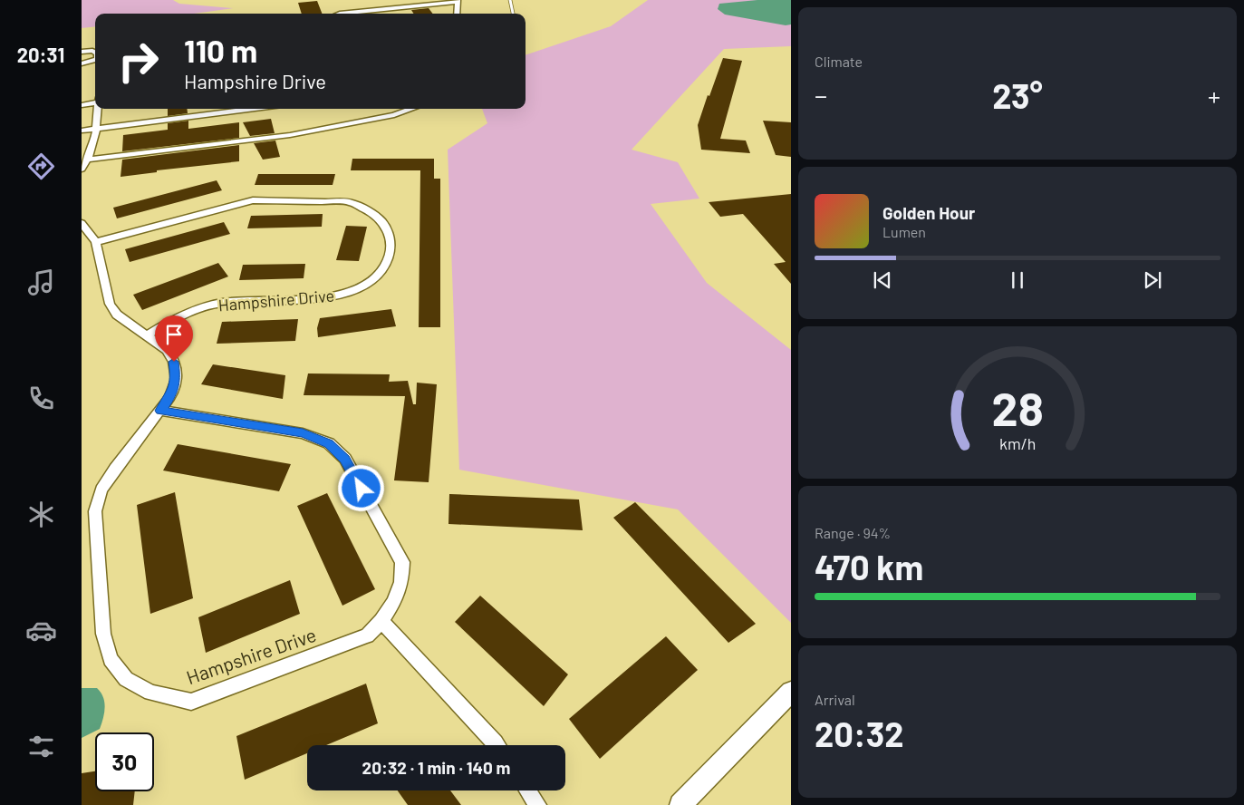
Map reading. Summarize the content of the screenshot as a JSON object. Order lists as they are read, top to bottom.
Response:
{
  "streets": {
    "street": ["Hampshire Drive"]
  },
  "page": {
    "tabs": "20:31",
    "tile": [
      "Climate",
      ["Range · 94%", "470 km"],
      ["Arrival", "20:32"]
    ],
    "turn": ["110 m", "Hampshire Drive"],
    "heat": ["−", "23°", "+"],
    "song": ["Golden Hour", "Lumen"],
    "limit": "30",
    "trip": "20:32 · 1 min · 140 m",
    "gauge": ["28", "km/h"]
  }
}
